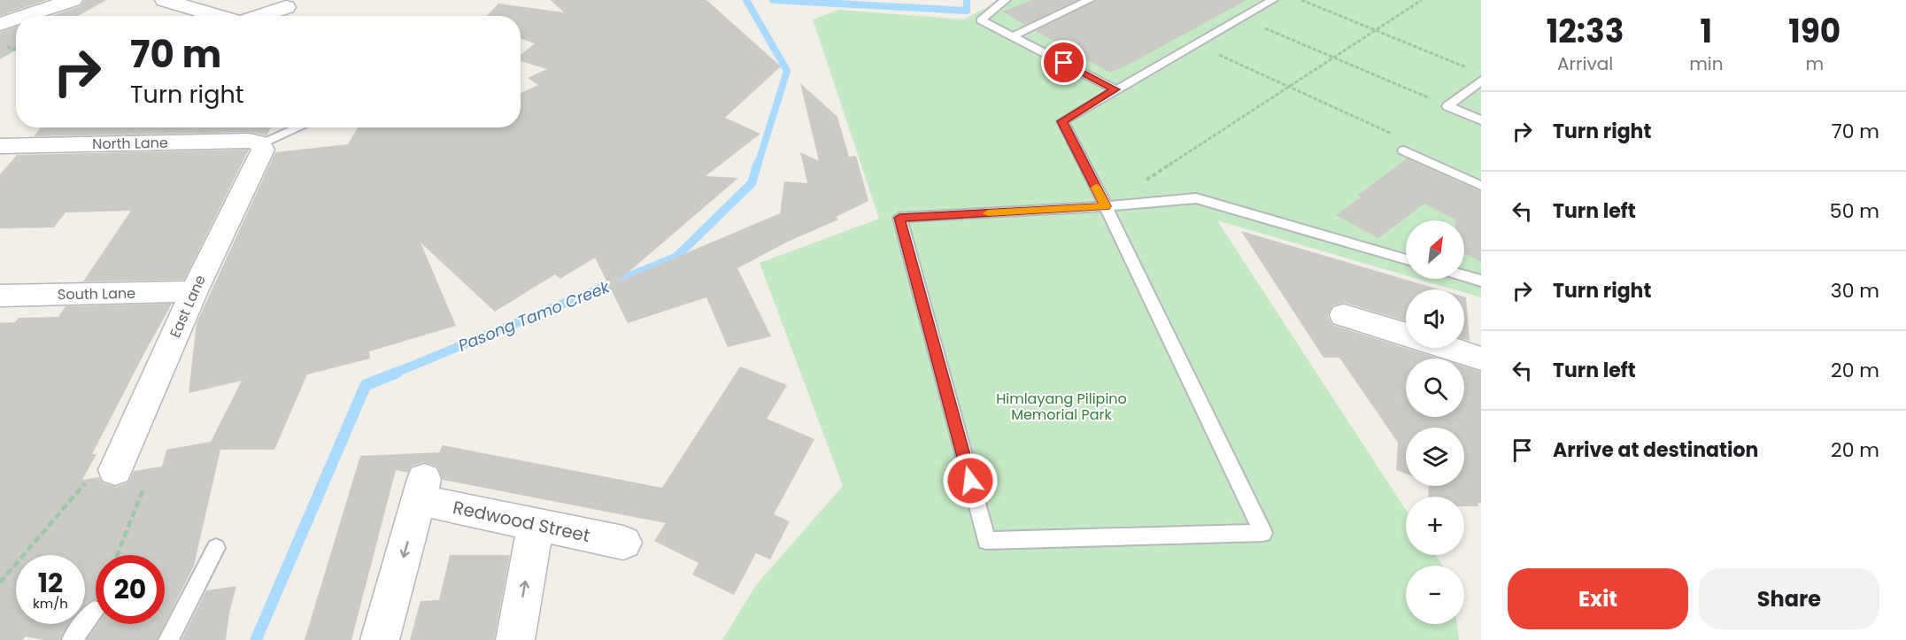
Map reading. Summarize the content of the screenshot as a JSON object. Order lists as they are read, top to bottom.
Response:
{
  "streets": {
    "street": [
      "North Lane",
      "South Lane",
      "East Lane",
      "Redwood Street"
    ]
  },
  "crossings": [
    ["North Lane", "East Lane"],
    ["South Lane", "East Lane"]
  ],
  "water": ["Pasong Tamo Creek"],
  "parks": ["Himlayang Pilipino Memorial Park"],
  "north": "top right",
  "page": {
    "eta": [
      "12:33",
      "Arrival",
      "1",
      "min",
      "190",
      "m"
    ],
    "turn": ["70 m", "Turn right"],
    "list": [
      {
        "name": "Turn right",
        "value": "70 m"
      },
      {
        "name": "Turn left",
        "value": "50 m"
      },
      {
        "name": "Turn right",
        "value": "30 m"
      },
      {
        "name": "Turn left",
        "value": "20 m"
      },
      {
        "name": "Arrive at destination",
        "value": "20 m"
      }
    ],
    "map_buttons": ["+", "−"],
    "speed": "12 km/h",
    "limit": "20",
    "buttons": ["Exit", "Share"]
  }
}
